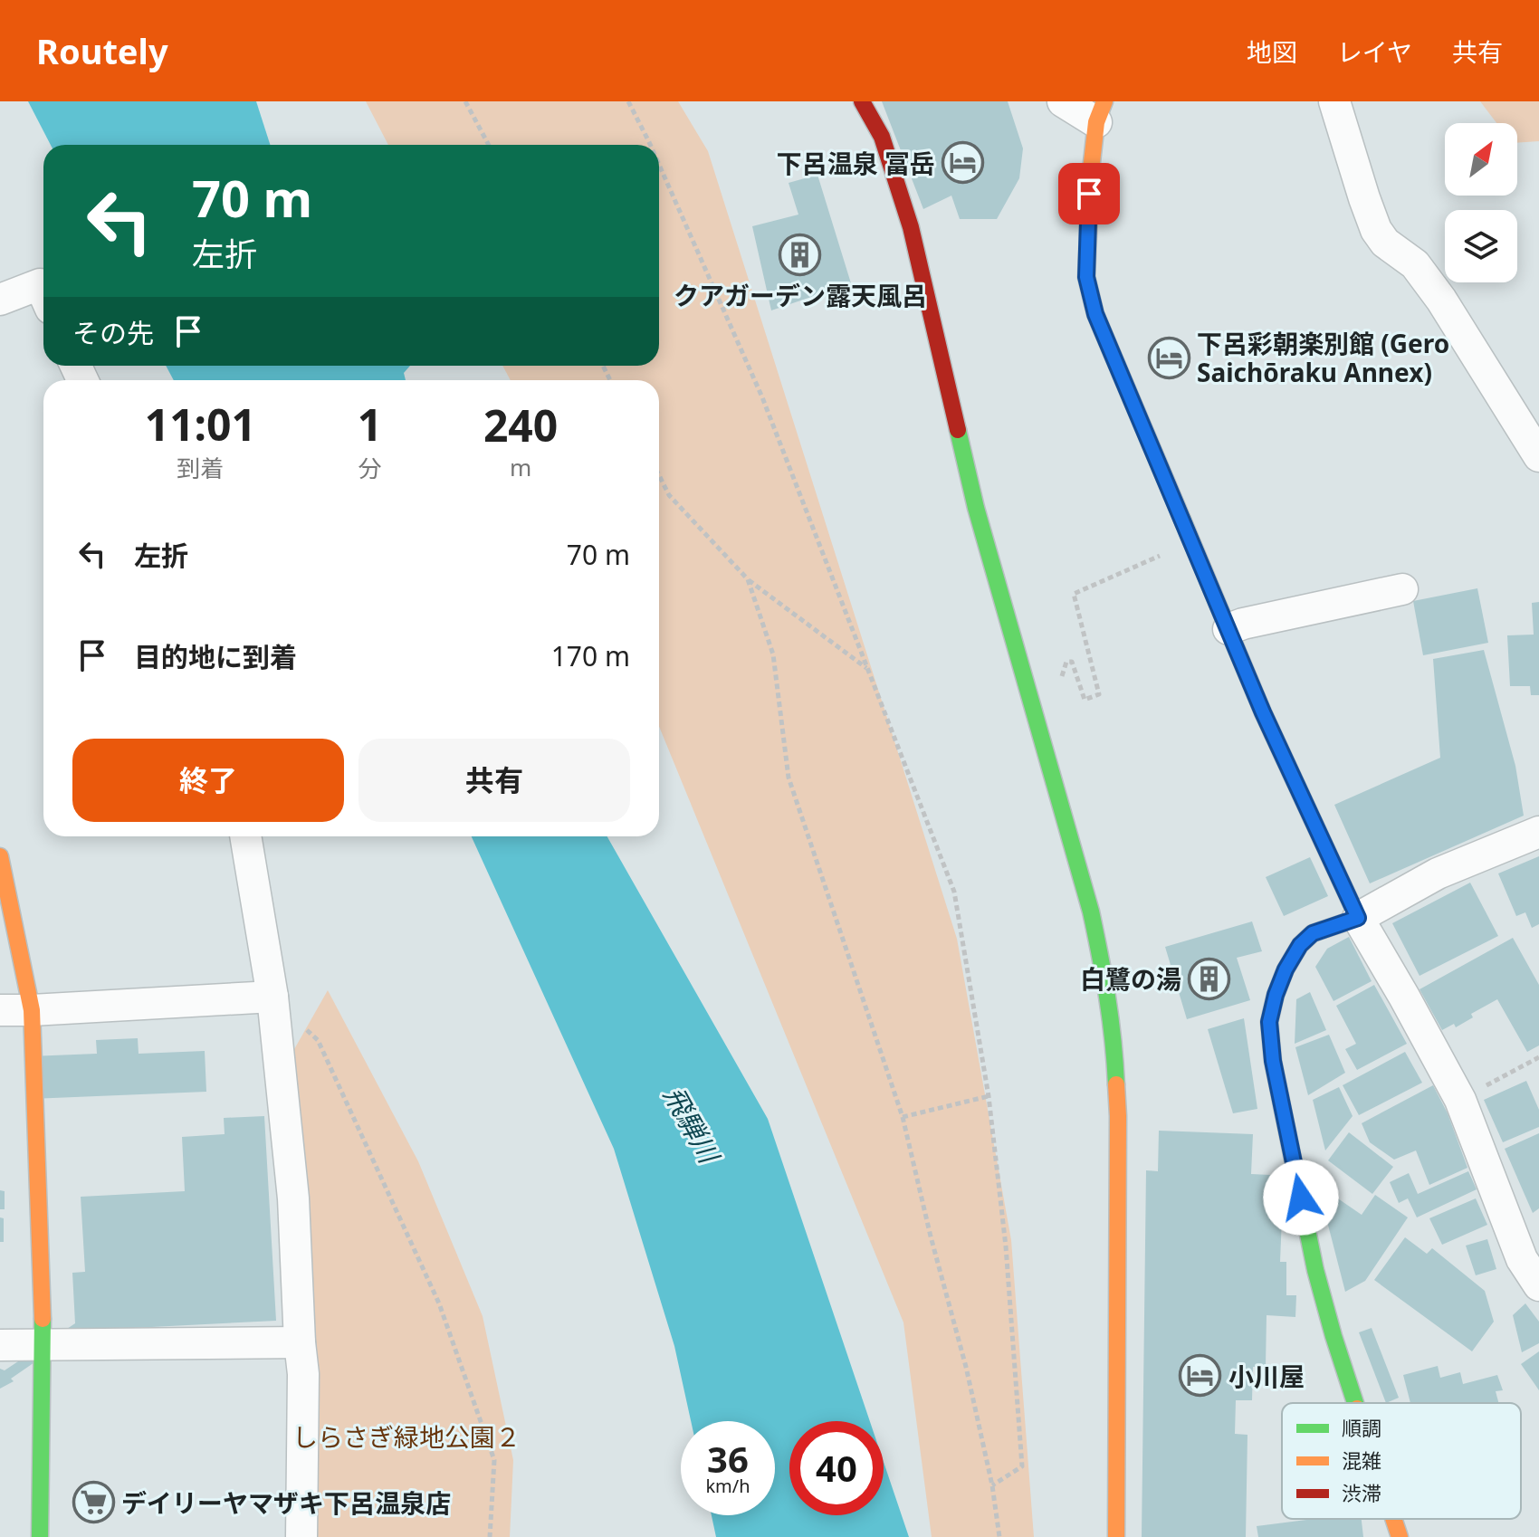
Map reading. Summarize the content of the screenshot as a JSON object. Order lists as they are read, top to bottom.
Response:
{
  "water": ["飛騨川"],
  "parks": ["しらさぎ緑地公園２"],
  "places": {
    "hotel": ["下呂温泉 冨岳", "下呂彩朝楽別館 (Gero Saichōraku Annex)", "小川屋"],
    "building": ["クアガーデン露天風呂", "白鷺の湯"],
    "supermarket": ["デイリーヤマザキ下呂温泉店"]
  },
  "legend": ["順調", "混雑", "渋滞"],
  "north": "top right",
  "page": {
    "header": "Routely",
    "nav": ["地図", "レイヤ", "共有"],
    "turn": ["70 m", "左折"],
    "then": "その先",
    "eta": [
      "11:01",
      "到着",
      "1",
      "分",
      "240",
      "m"
    ],
    "list": [
      {
        "name": "左折",
        "value": "70 m"
      },
      {
        "name": "目的地に到着",
        "value": "170 m"
      }
    ],
    "buttons": ["終了", "共有"],
    "speed": "36 km/h",
    "limit": "40"
  }
}
